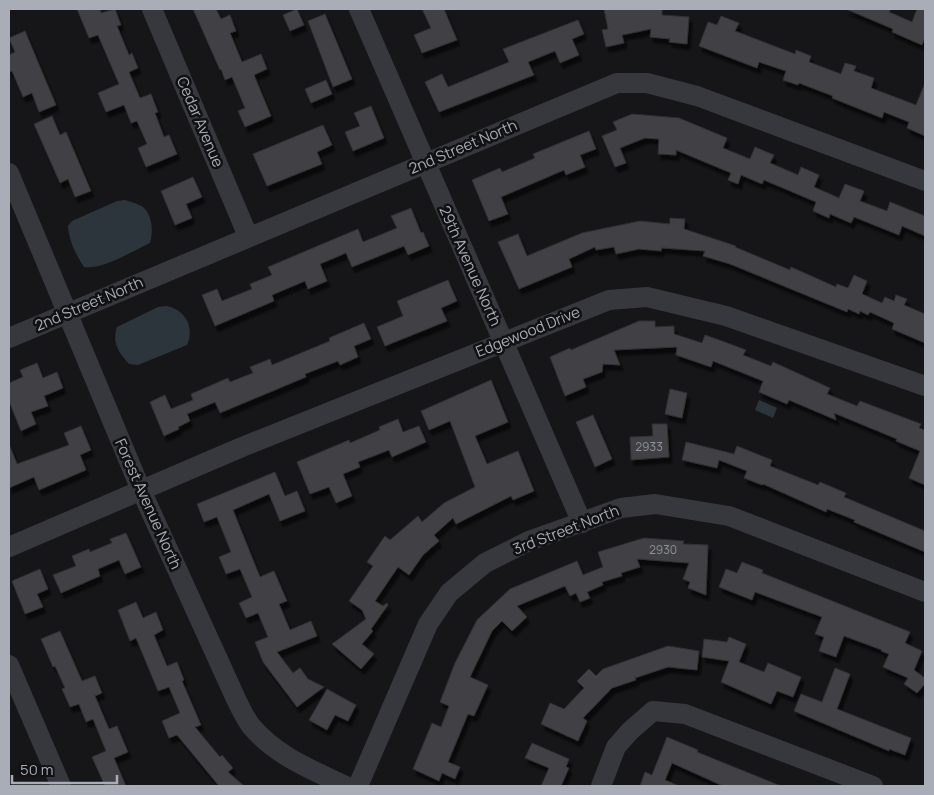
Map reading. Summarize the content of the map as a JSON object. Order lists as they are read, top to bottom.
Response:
{
  "streets": {
    "street": [
      "Cedar Avenue",
      "2nd Street North",
      "29th Avenue North",
      "Edgewood Drive",
      "Forest Avenue North",
      "3rd Street North"
    ]
  },
  "crossings": [
    ["Cedar Avenue", "2nd Street North"],
    ["2nd Street North", "29th Avenue North"],
    ["2nd Street North", "Forest Avenue North"],
    ["29th Avenue North", "Edgewood Drive"],
    ["29th Avenue North", "3rd Street North"],
    ["Edgewood Drive", "Forest Avenue North"]
  ],
  "house_numbers": ["2933", "2930"],
  "scale_bar": "50 m"
}
